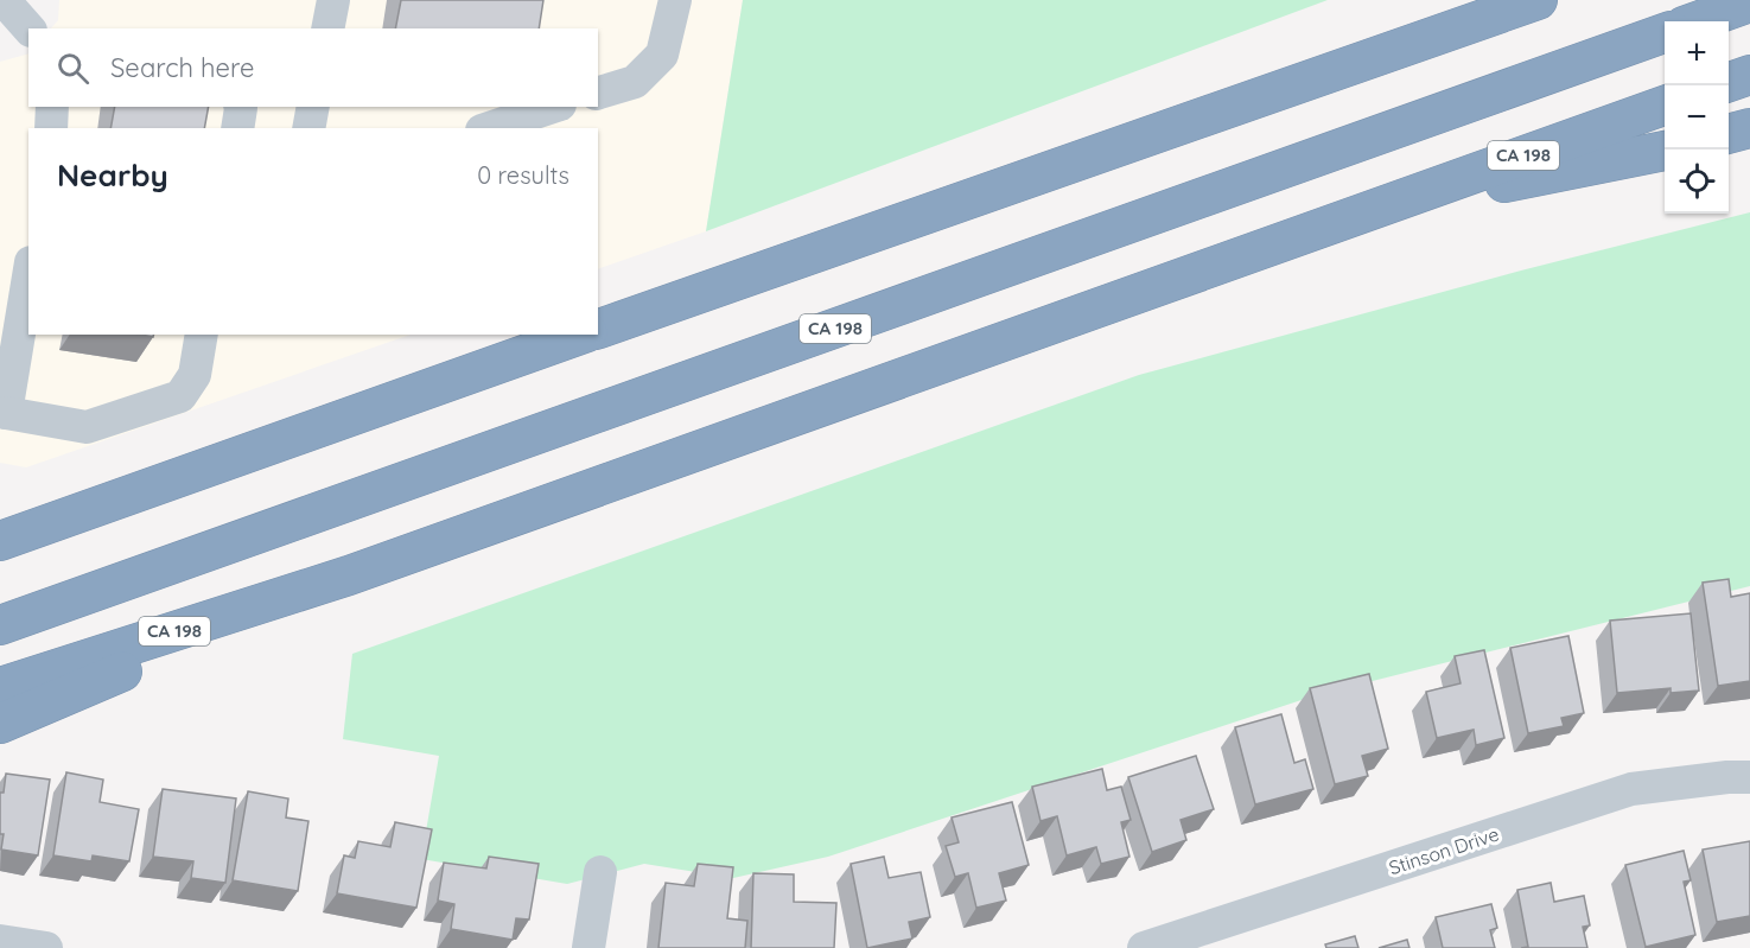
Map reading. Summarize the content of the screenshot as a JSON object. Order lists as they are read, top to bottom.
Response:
{
  "streets": {
    "highway": ["CA 198"],
    "street": ["Stinson Drive"]
  },
  "page": {
    "map_buttons": ["+", "−"],
    "search": "Search here",
    "heading": ["Nearby", "0 results"]
  }
}
